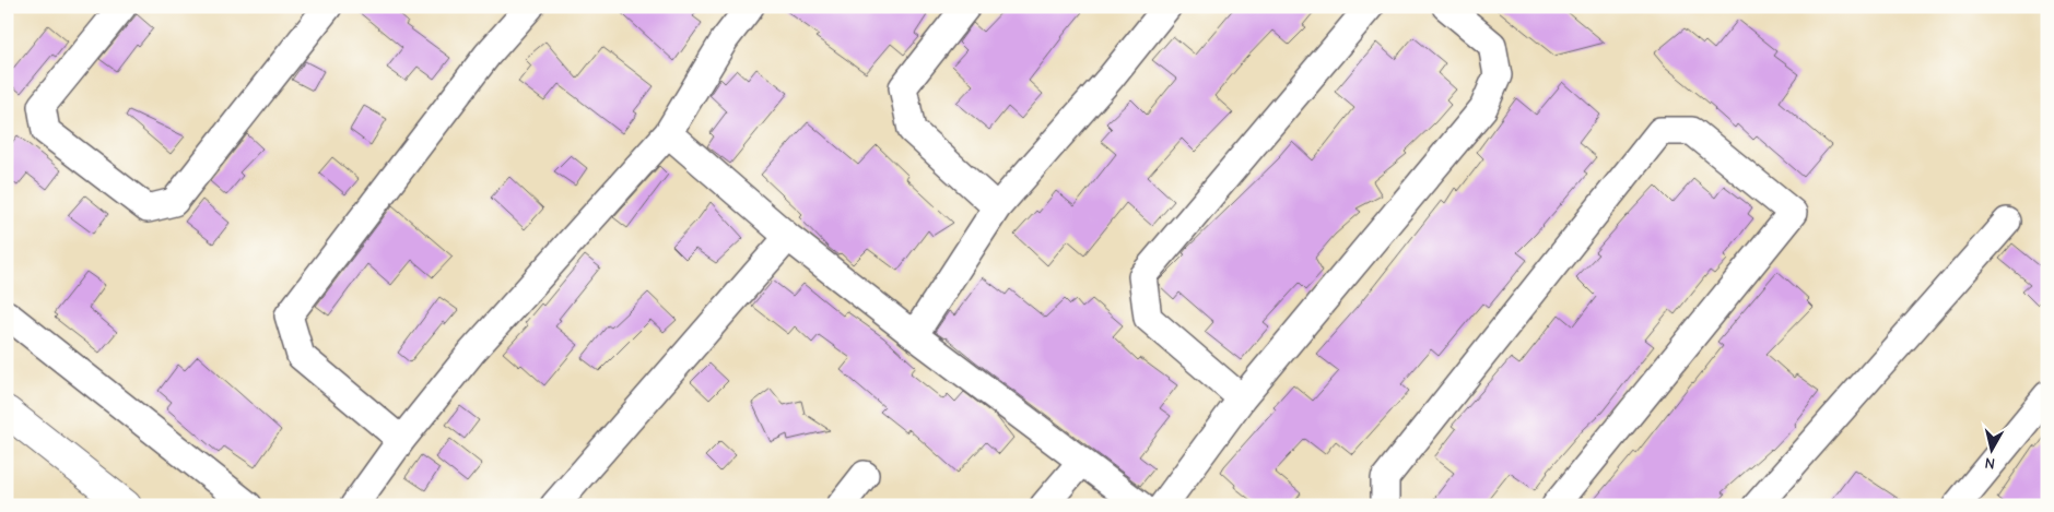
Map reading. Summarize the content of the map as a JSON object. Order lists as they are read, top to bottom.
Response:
{
  "north": "bottom"
}
